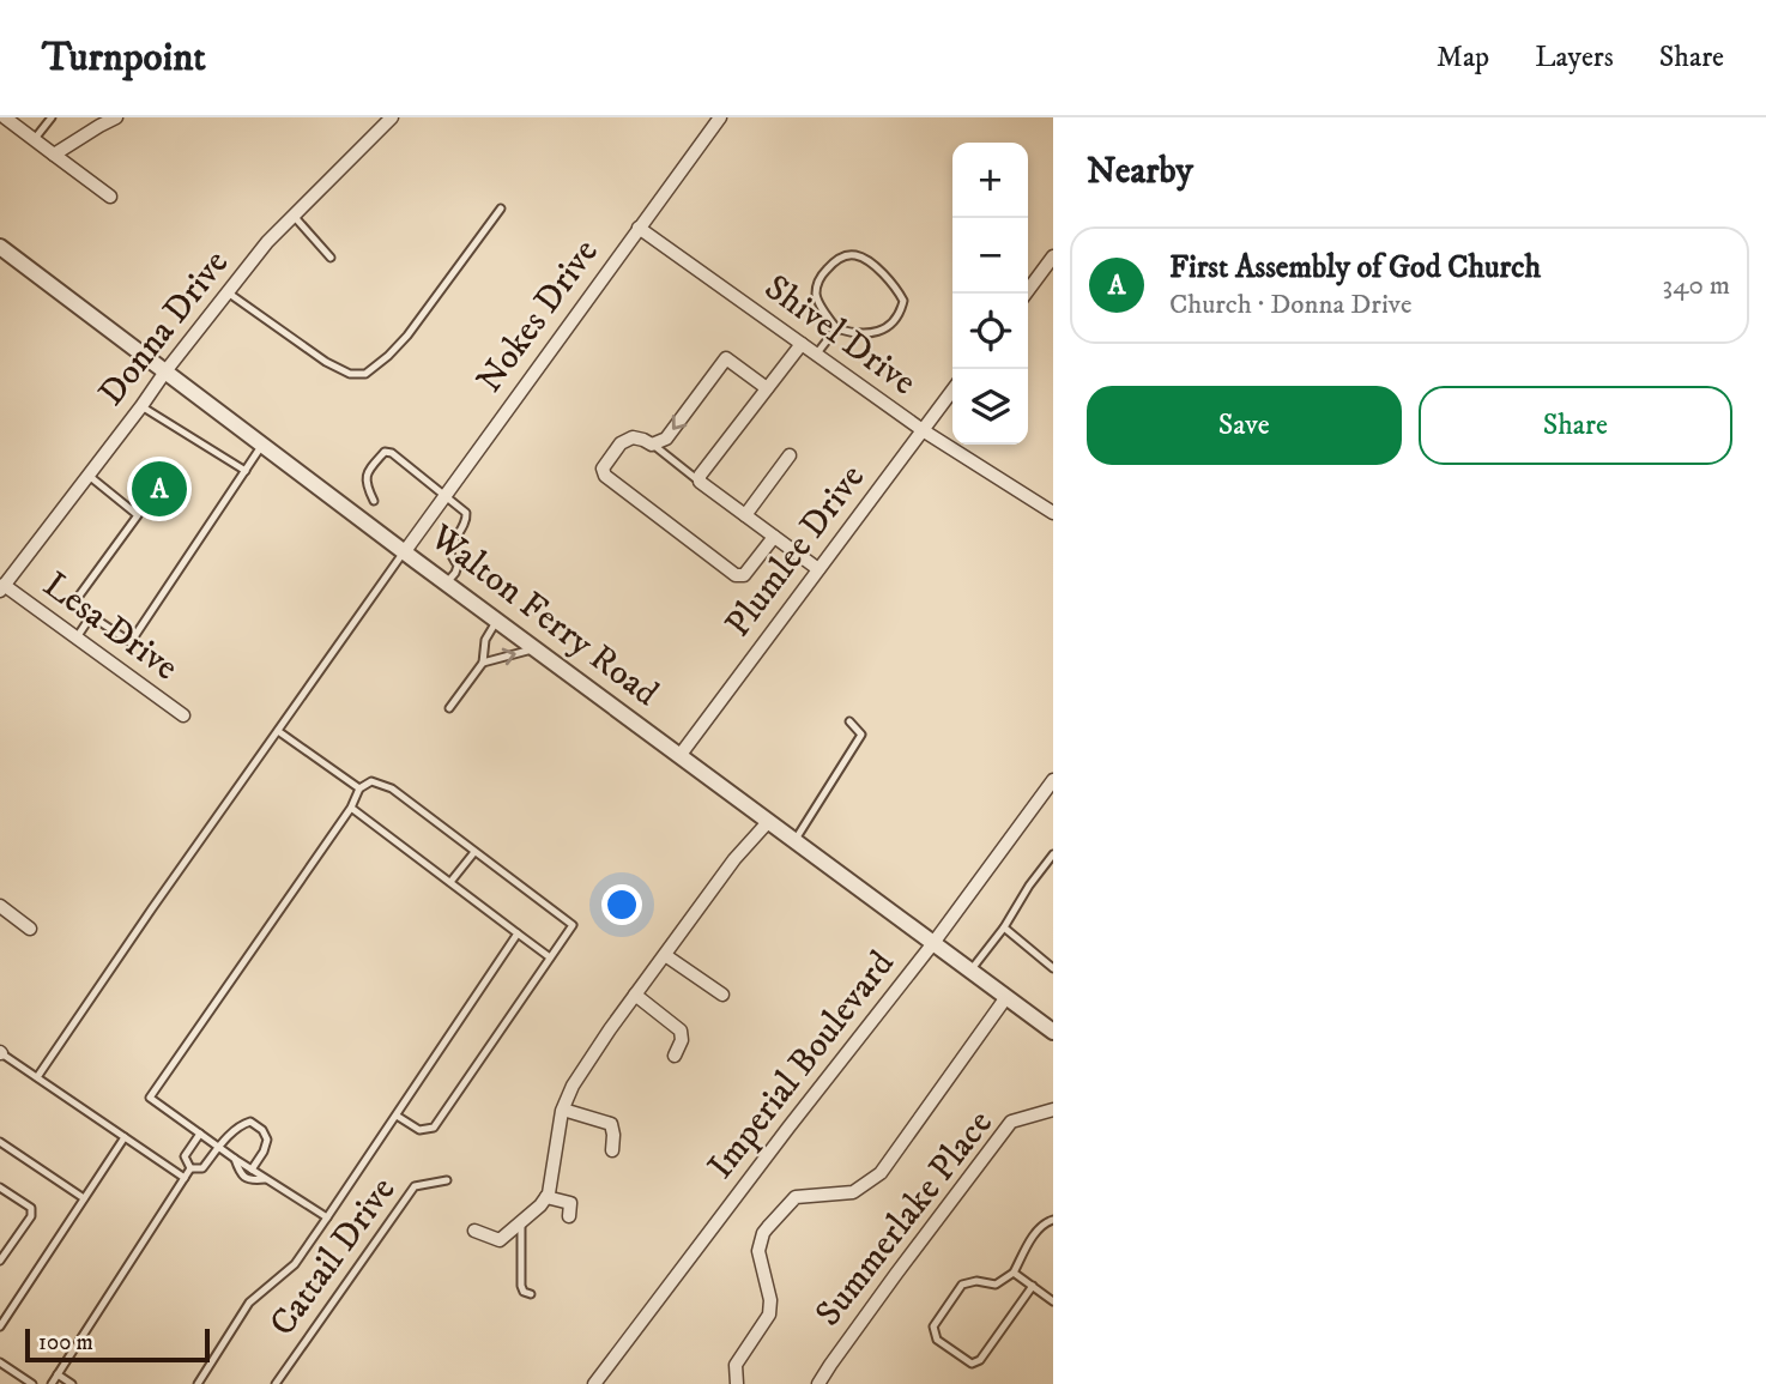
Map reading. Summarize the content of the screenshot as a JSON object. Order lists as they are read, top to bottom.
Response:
{
  "streets": {
    "street": [
      "Nokes Drive",
      "Donna Drive",
      "Shivel Drive",
      "Plumlee Drive",
      "Walton Ferry Road",
      "Lesa Drive",
      "Imperial Boulevard",
      "Summerlake Place"
    ],
    "lane": ["Cattail Drive"]
  },
  "crossings": [
    ["Nokes Drive", "Shivel Drive"],
    ["Nokes Drive", "Walton Ferry Road"],
    ["Donna Drive", "Walton Ferry Road"],
    ["Donna Drive", "Lesa Drive"],
    ["Shivel Drive", "Plumlee Drive"],
    ["Plumlee Drive", "Walton Ferry Road"],
    ["Walton Ferry Road", "Imperial Boulevard"]
  ],
  "scale_bar": "100 m",
  "page": {
    "header": "Turnpoint",
    "nav": ["Map", "Layers", "Share"],
    "heading": "Nearby",
    "map_buttons": ["+", "−"],
    "list": [
      {
        "mark": "A",
        "name": "First Assembly of God Church",
        "note": "Church · Donna Drive",
        "value": "340 m"
      }
    ],
    "buttons": ["Save", "Share"],
    "pins": "A",
    "scale": "100 m"
  }
}
